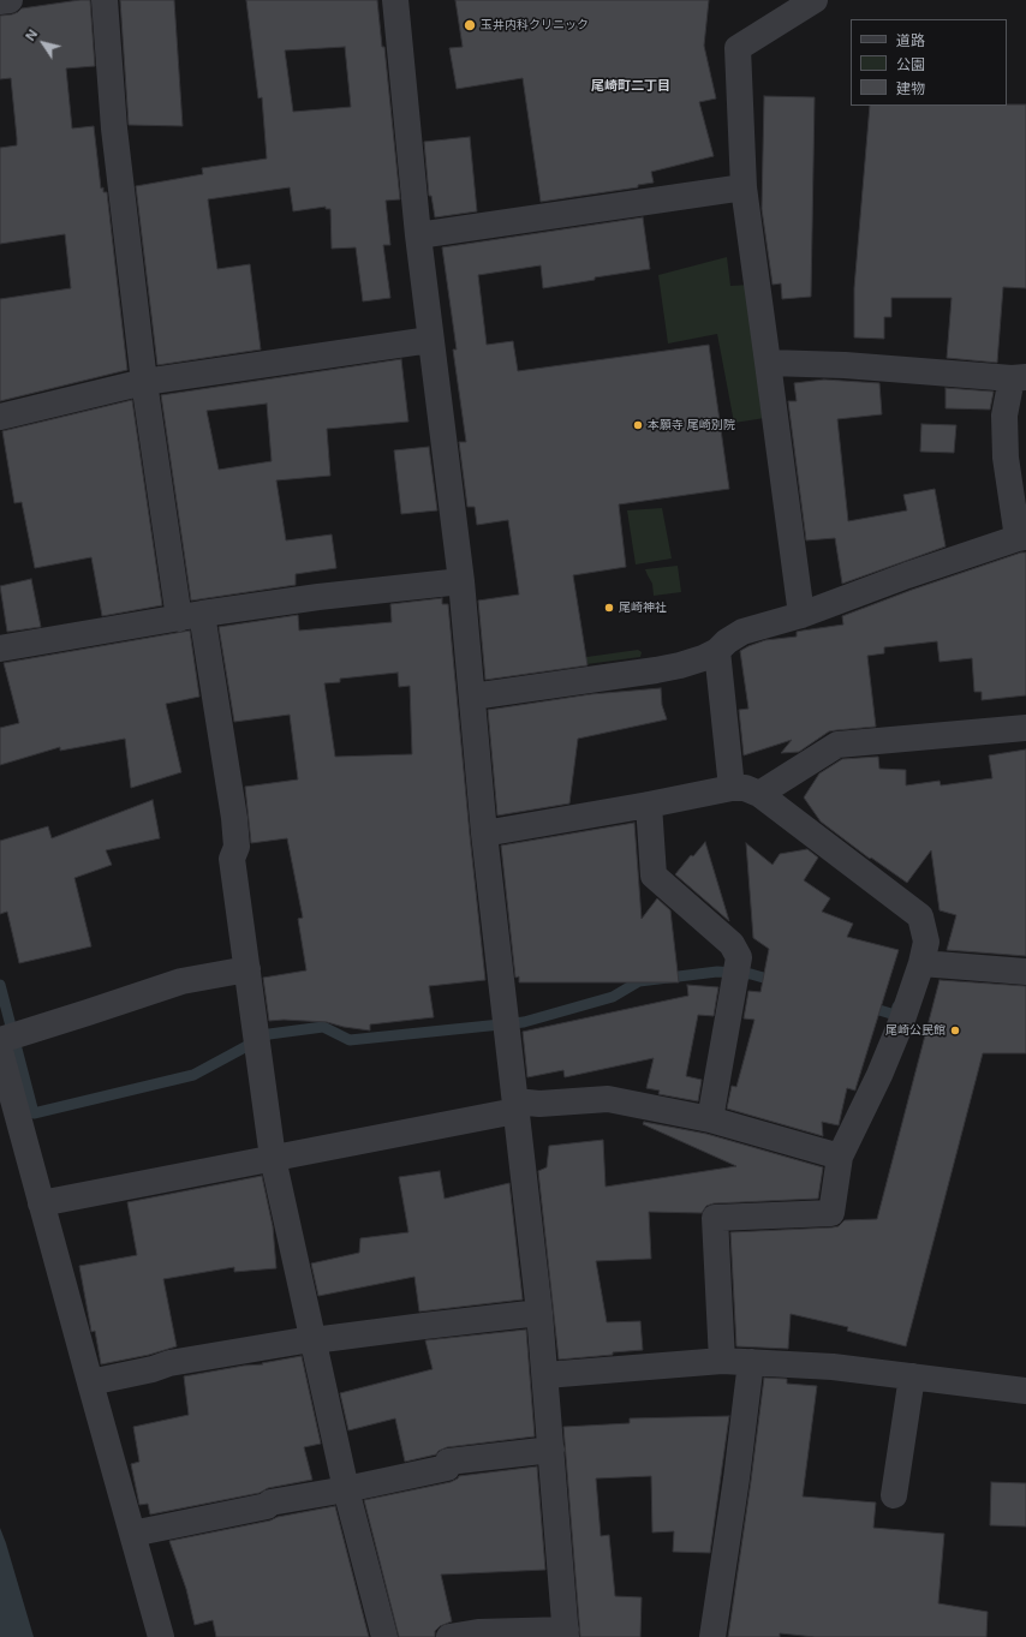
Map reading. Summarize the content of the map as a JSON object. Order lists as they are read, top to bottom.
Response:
{
  "districts": ["尾崎町二丁目"],
  "places": [
    "玉井内科クリニック",
    "本願寺 尾崎別院",
    "尾崎神社",
    "尾崎公民館"
  ],
  "legend": ["道路", "公園", "建物"],
  "north": "top left"
}
